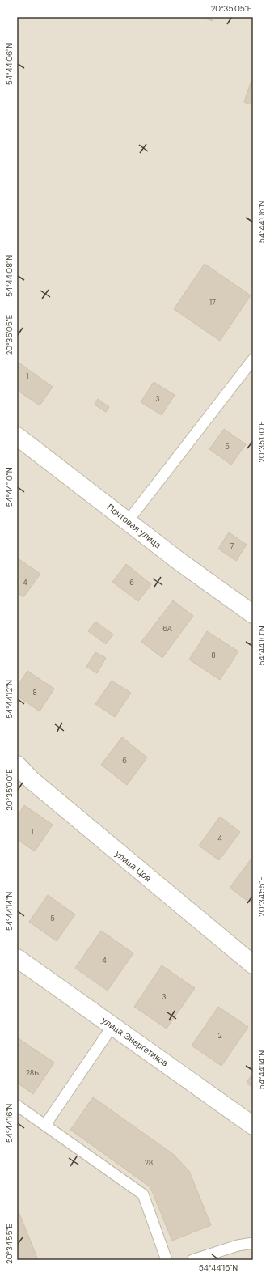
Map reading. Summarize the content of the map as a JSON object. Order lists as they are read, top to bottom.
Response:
{
  "streets": {
    "street": ["Почтовая улица", "улица Цоя", "улица Энергетиков"]
  },
  "house_numbers": [
    "17",
    "1",
    "3",
    "5",
    "7",
    "4",
    "6",
    "6А",
    "8",
    "8",
    "6",
    "1",
    "4",
    "5",
    "4",
    "3",
    "2",
    "28Б",
    "28"
  ],
  "coordinates": [
    "20°35'05\"E",
    "54°44'06\"N",
    "54°44'08\"N",
    "20°35'00\"E",
    "54°44'10\"N",
    "54°44'12\"N",
    "20°34'55\"E",
    "54°44'14\"N",
    "54°44'16\"N"
  ]
}
